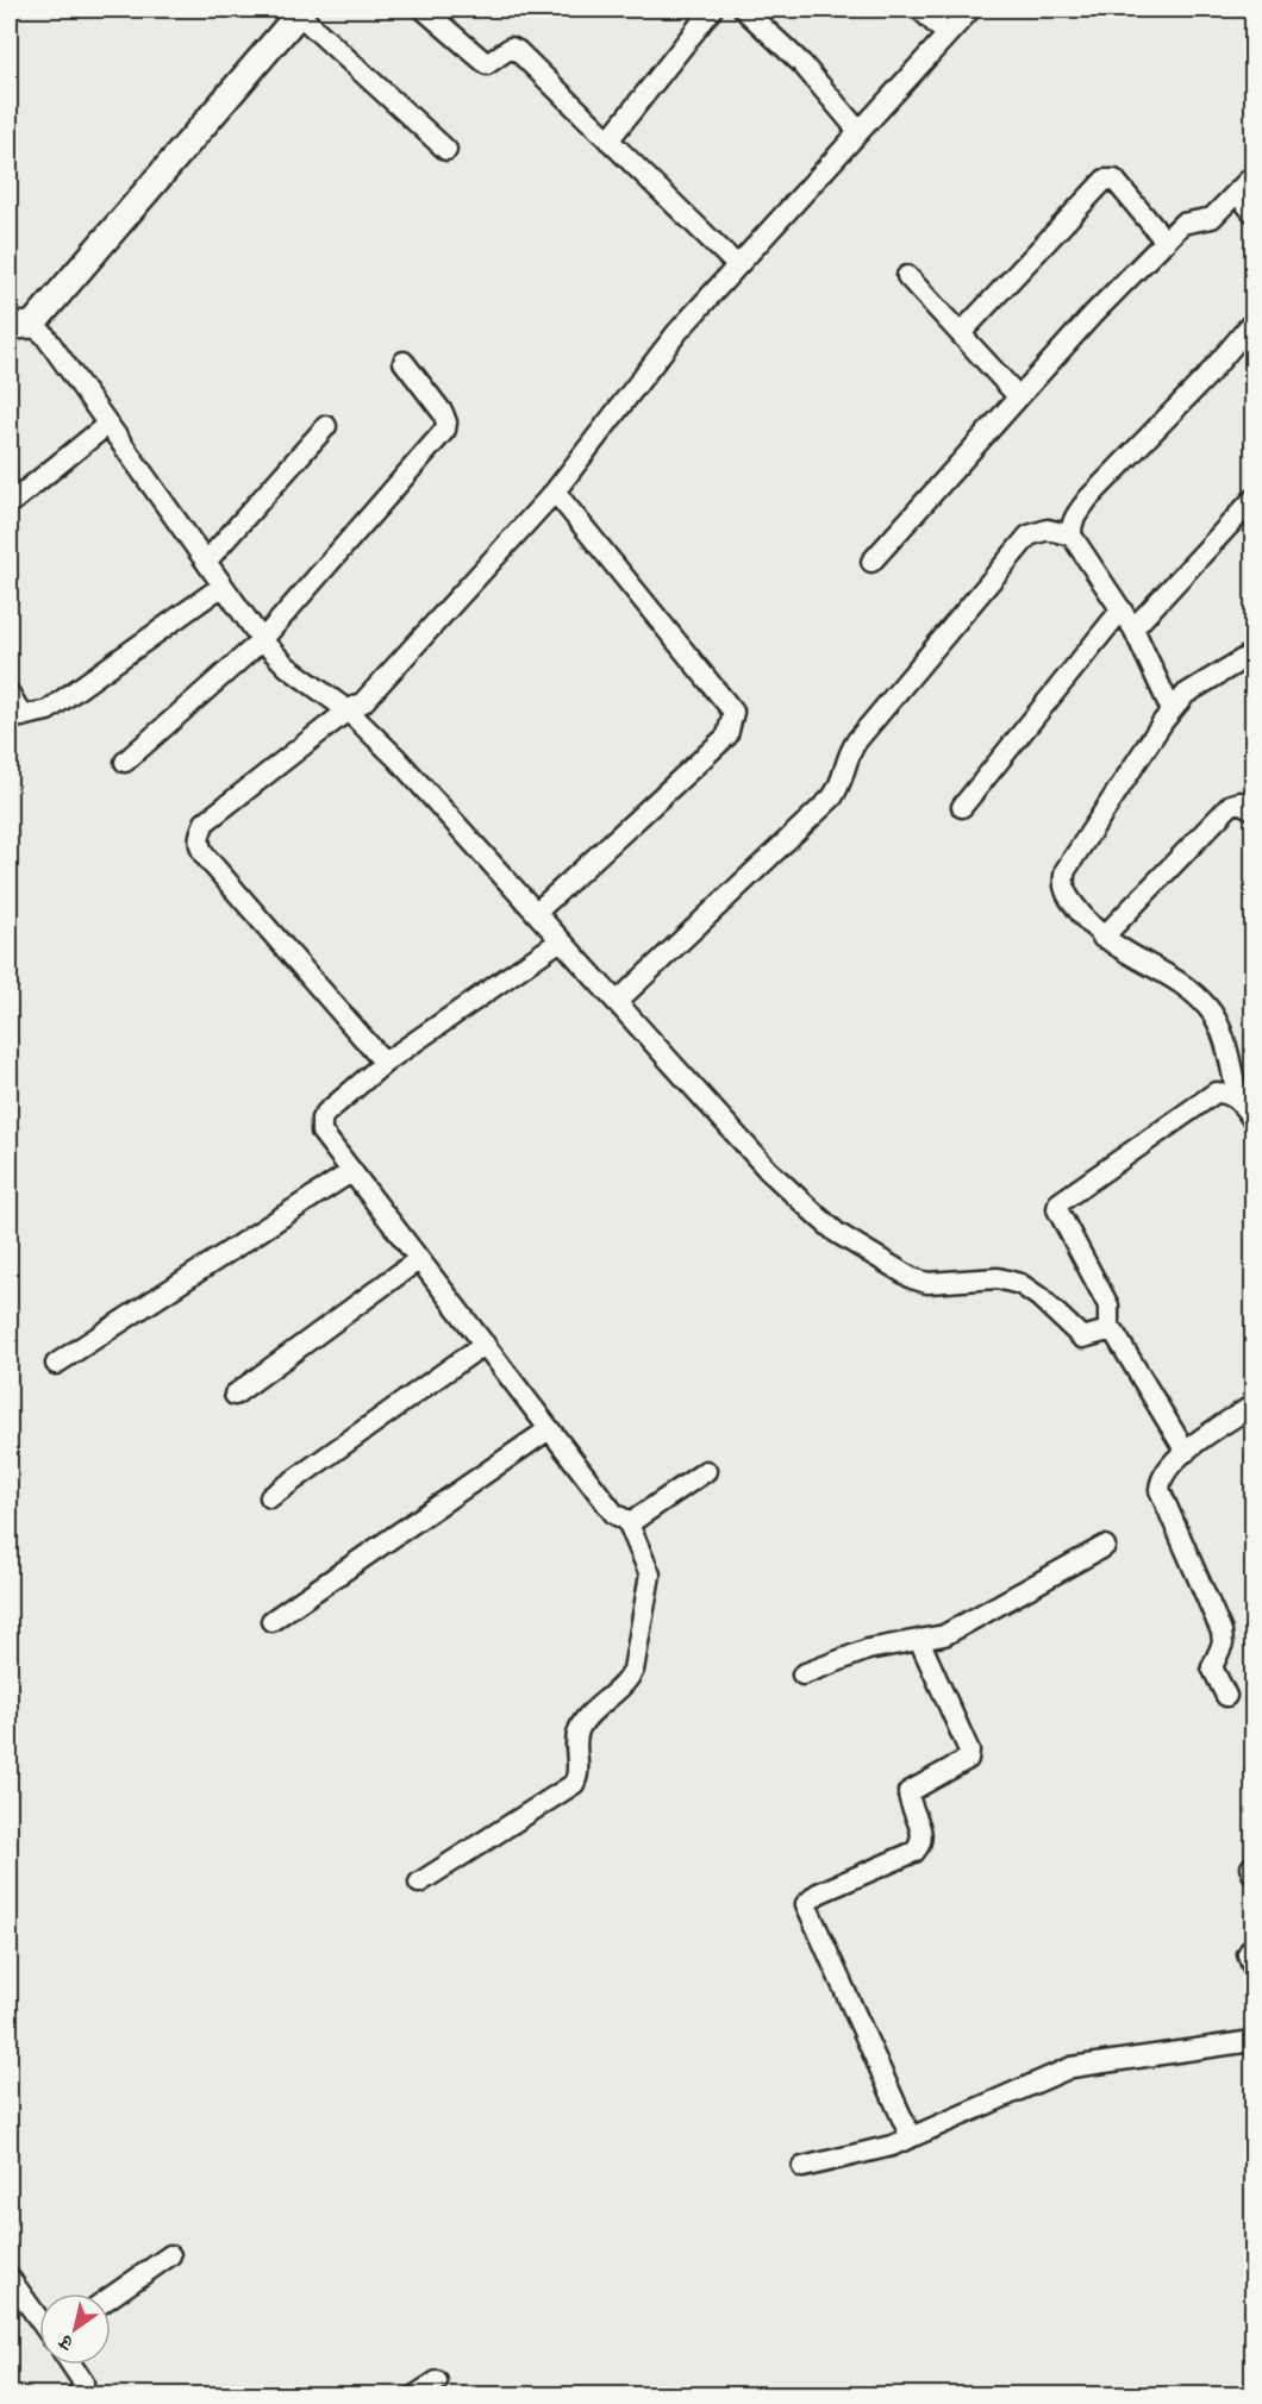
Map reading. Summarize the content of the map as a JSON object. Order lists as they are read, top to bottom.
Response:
{
  "north": "bottom left"
}
